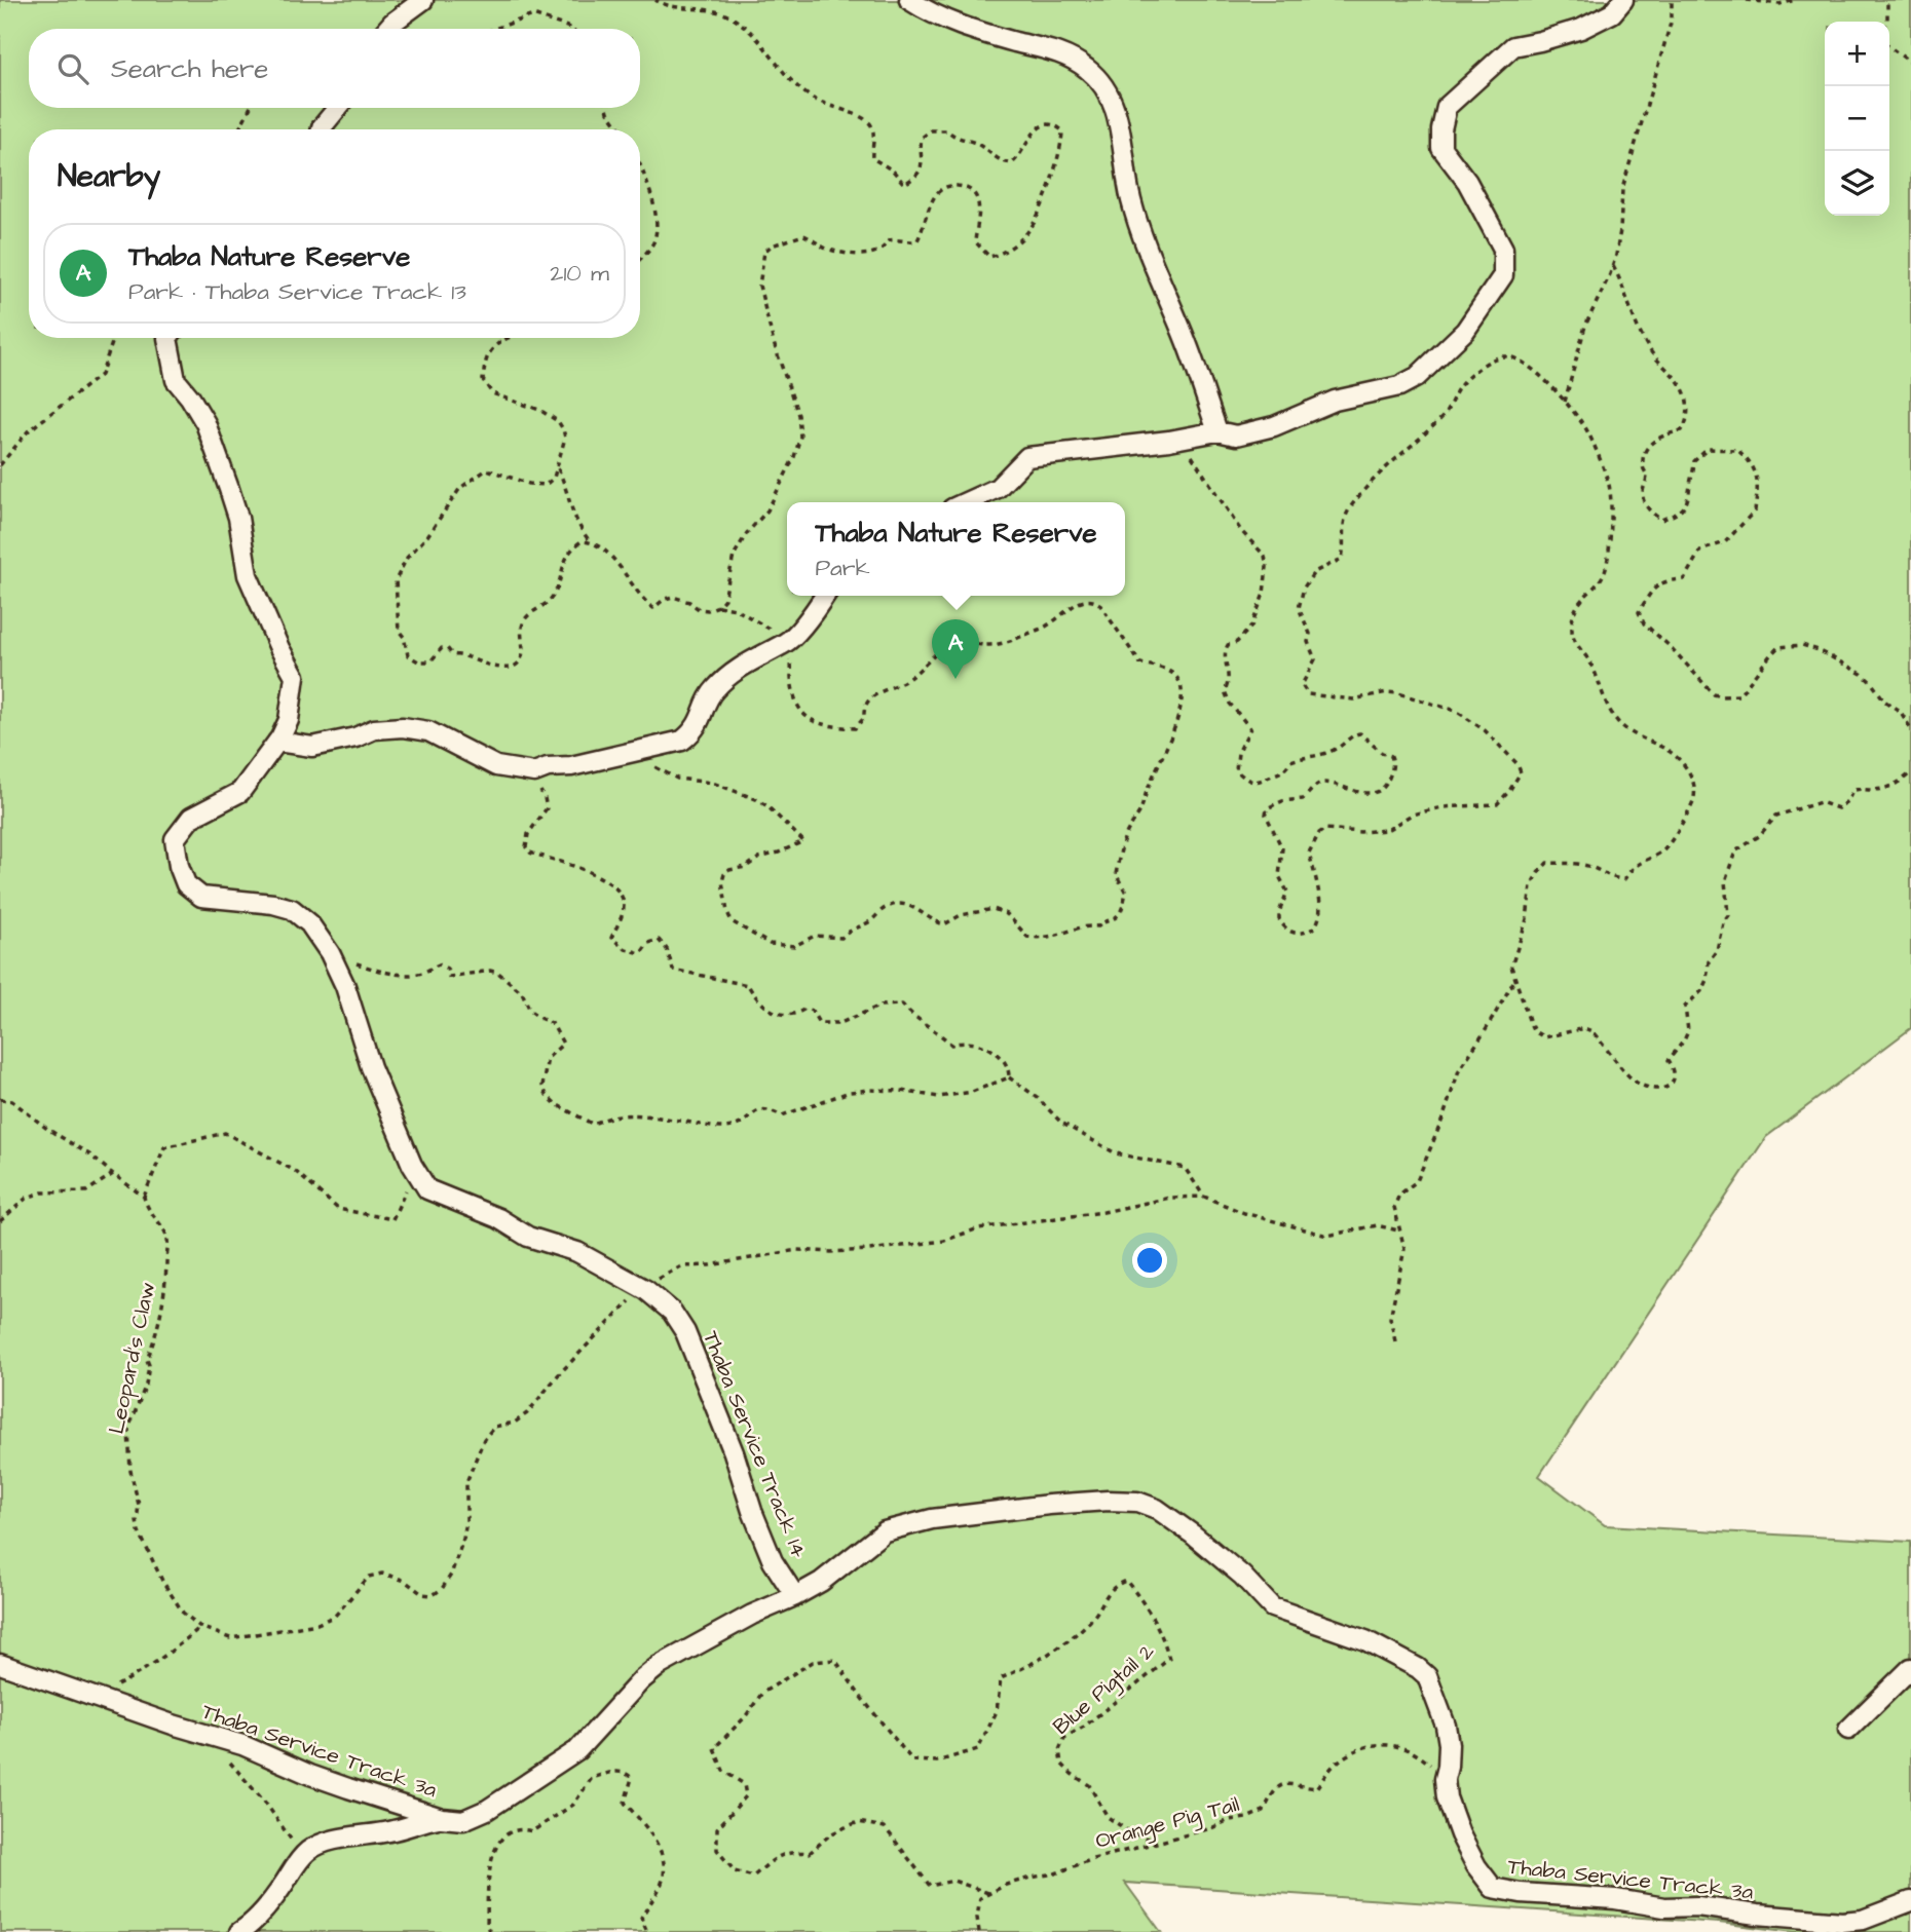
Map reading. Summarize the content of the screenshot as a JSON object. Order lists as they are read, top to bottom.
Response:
{
  "streets": {
    "street": ["Thaba Service Track 14", "Thaba Service Track 3a"],
    "path": ["Leopard's Claw", "Blue Pigtail 2", "Orange Pig Tail"]
  },
  "crossings": [
    ["Leopard's Claw", "Thaba Service Track 14"],
    ["Thaba Service Track 14", "Thaba Service Track 3a"],
    ["Blue Pigtail 2", "Orange Pig Tail"],
    ["Thaba Service Track 3a", "Orange Pig Tail"]
  ],
  "page": {
    "map_buttons": ["+", "−"],
    "search": "Search here",
    "heading": "Nearby",
    "list": [
      {
        "mark": "A",
        "name": "Thaba Nature Reserve",
        "note": "Park · Thaba Service Track 13",
        "value": "210 m"
      }
    ],
    "popup": ["Thaba Nature Reserve", "Park"],
    "pins": "A"
  }
}
